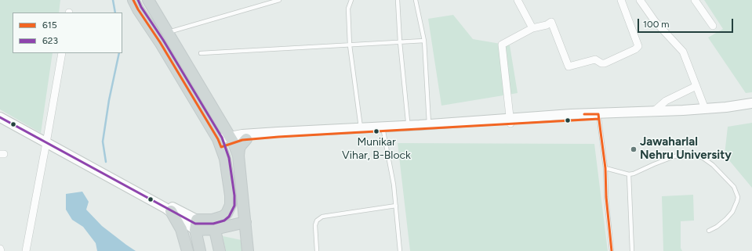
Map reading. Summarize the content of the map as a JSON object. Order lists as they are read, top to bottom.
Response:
{
  "places": ["Munikar Vihar, B-Block", "Jawaharlal Nehru University"],
  "lines": ["transit line 615", "transit line 623"],
  "legend": ["615", "623"],
  "scale_bar": "100 m"
}
